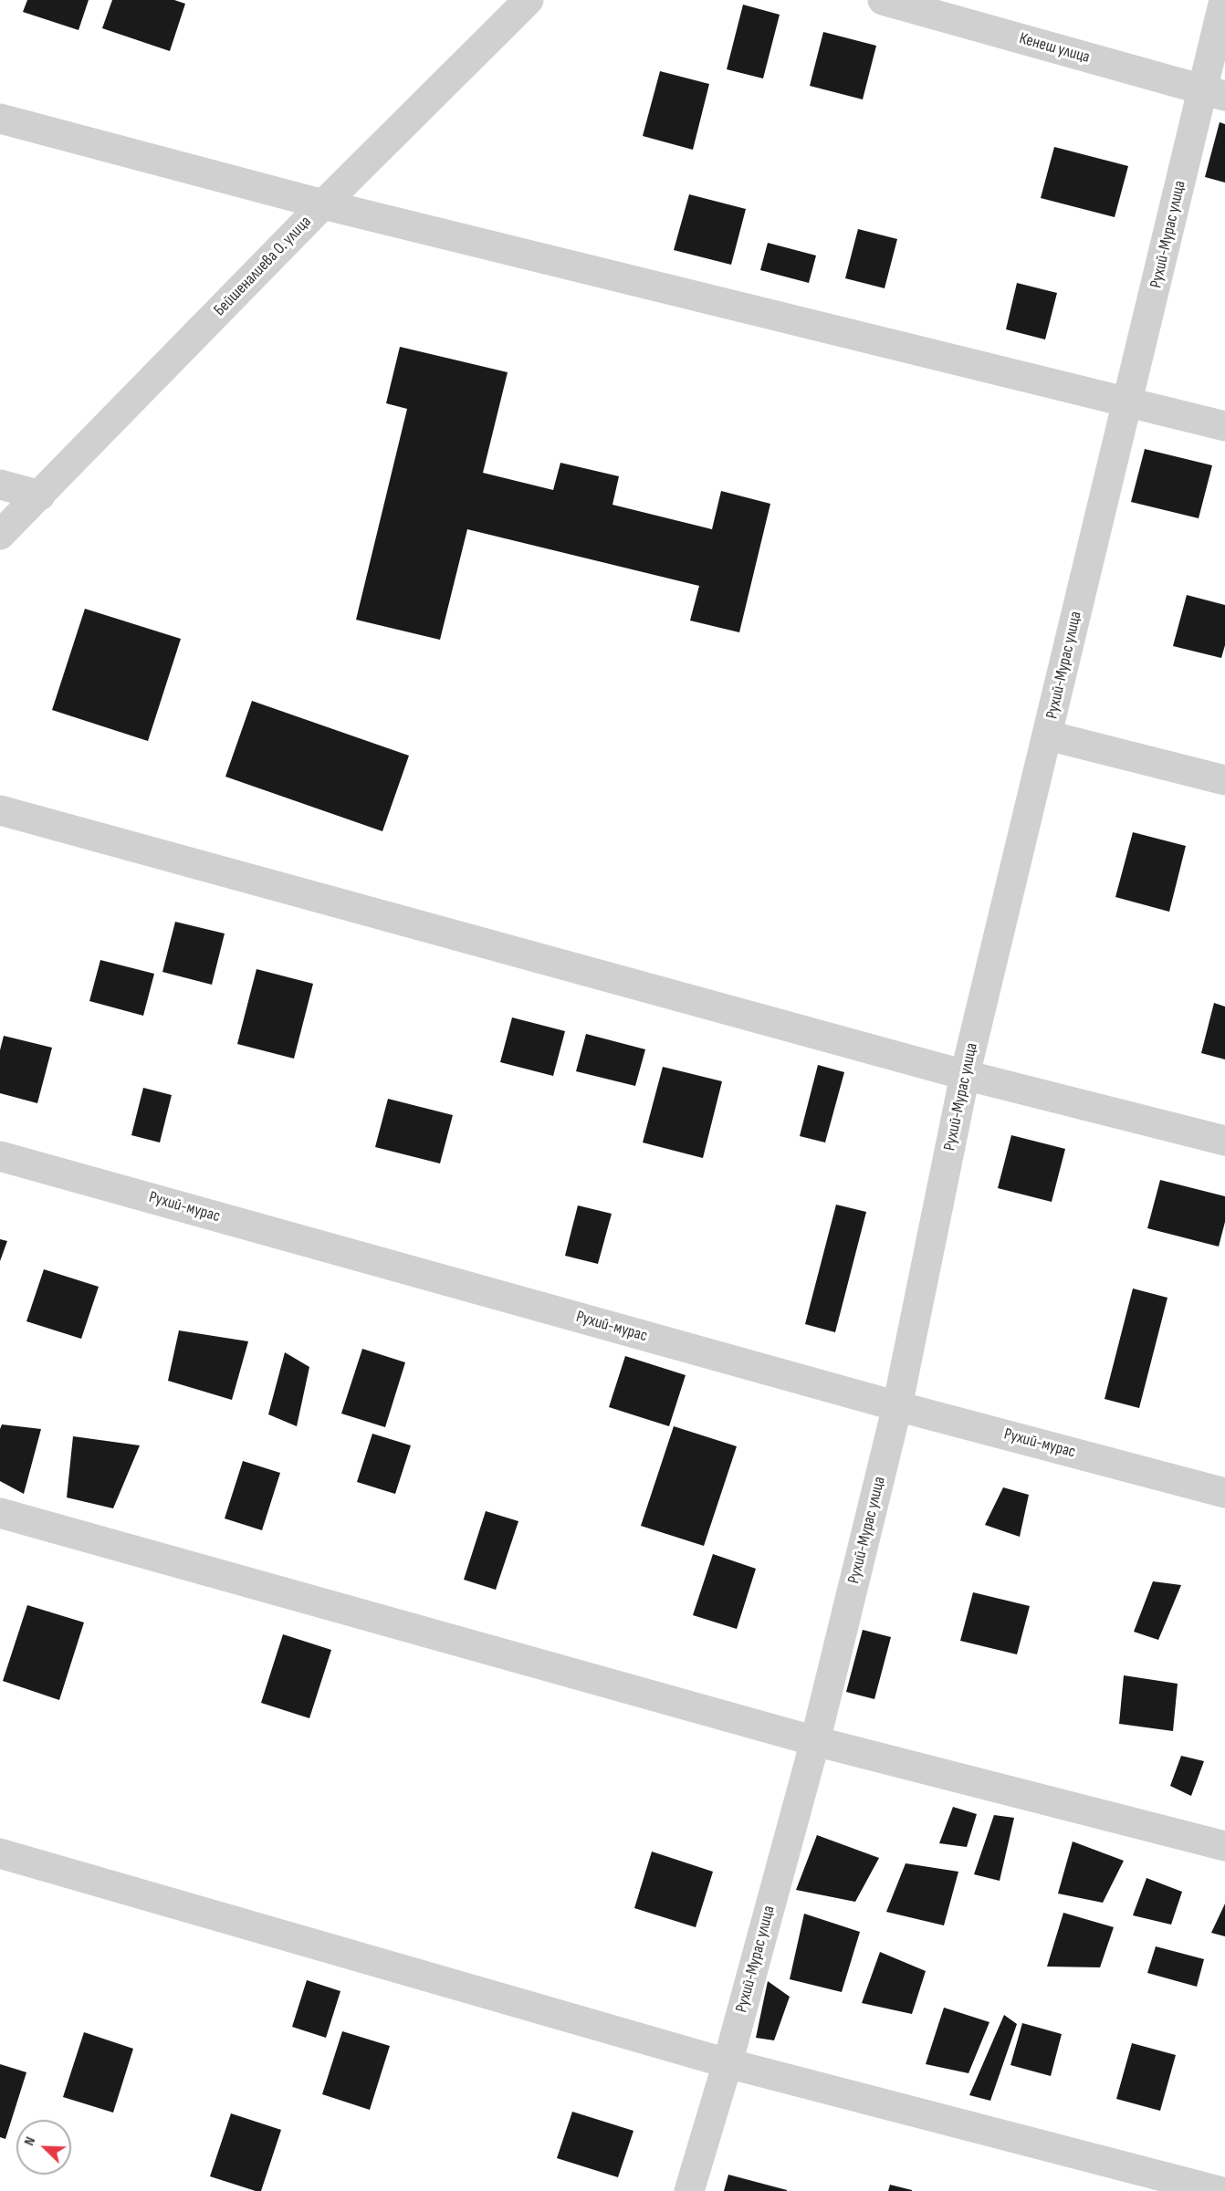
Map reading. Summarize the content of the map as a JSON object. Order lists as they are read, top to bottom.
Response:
{
  "streets": {
    "street": [
      "Кенеш улица",
      "Рухий-Мурас улица",
      "Бейшеналиева О. улица",
      "Рухий-мурас"
    ]
  },
  "crossings": [
    ["Кенеш улица", "Рухий-Мурас улица"],
    ["Рухий-Мурас улица", "Рухий-мурас"]
  ],
  "north": "top left"
}
